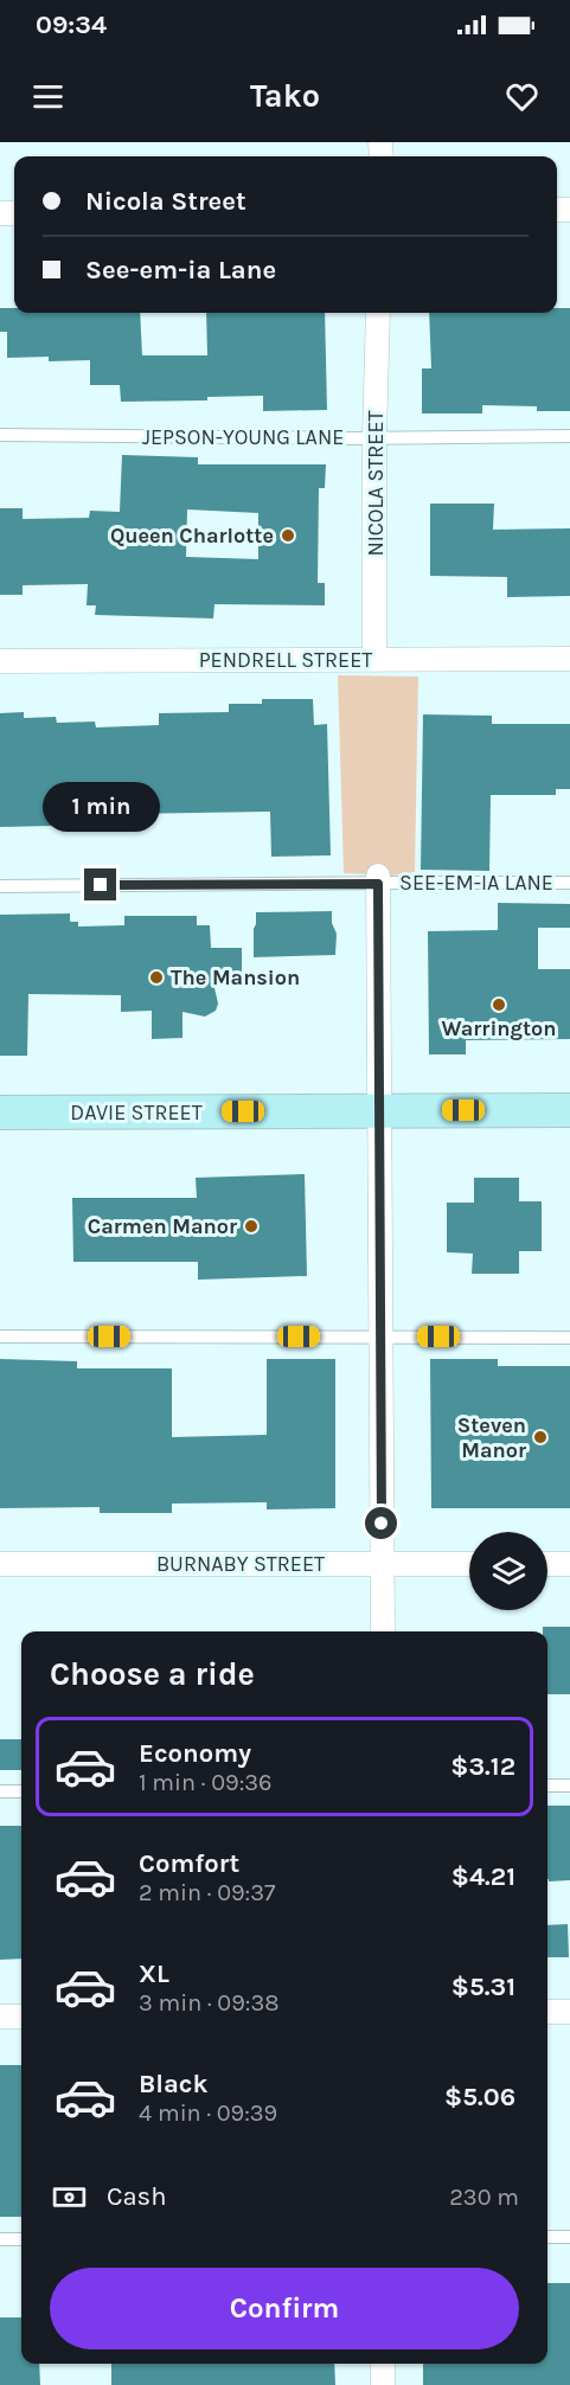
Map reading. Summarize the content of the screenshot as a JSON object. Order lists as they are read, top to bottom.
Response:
{
  "streets": {
    "main road": ["DAVIE STREET"],
    "street": ["NICOLA STREET", "PENDRELL STREET", "BURNABY STREET"],
    "lane": ["JEPSON-YOUNG LANE", "SEE-EM-IA LANE"]
  },
  "crossings": [
    ["JEPSON-YOUNG LANE", "NICOLA STREET"],
    ["NICOLA STREET", "PENDRELL STREET"]
  ],
  "places": [
    "Queen Charlotte",
    "The Mansion",
    "Warrington",
    "Carmen Manor",
    "Steven Manor"
  ],
  "page": {
    "status": "09:34",
    "header": "Tako",
    "banner": ["Nicola Street", "See-em-ia Lane"],
    "bubble": "1 min",
    "heading": "Choose a ride",
    "list": [
      {
        "name": "Economy",
        "note": "1 min · 09:36",
        "value": "$3.12"
      },
      {
        "name": "Comfort",
        "note": "2 min · 09:37",
        "value": "$4.21"
      },
      {
        "name": "XL",
        "note": "3 min · 09:38",
        "value": "$5.31"
      },
      {
        "name": "Black",
        "note": "4 min · 09:39",
        "value": "$5.06"
      }
    ],
    "pay": ["Cash", "230 m"],
    "buttons": "Confirm"
  }
}
